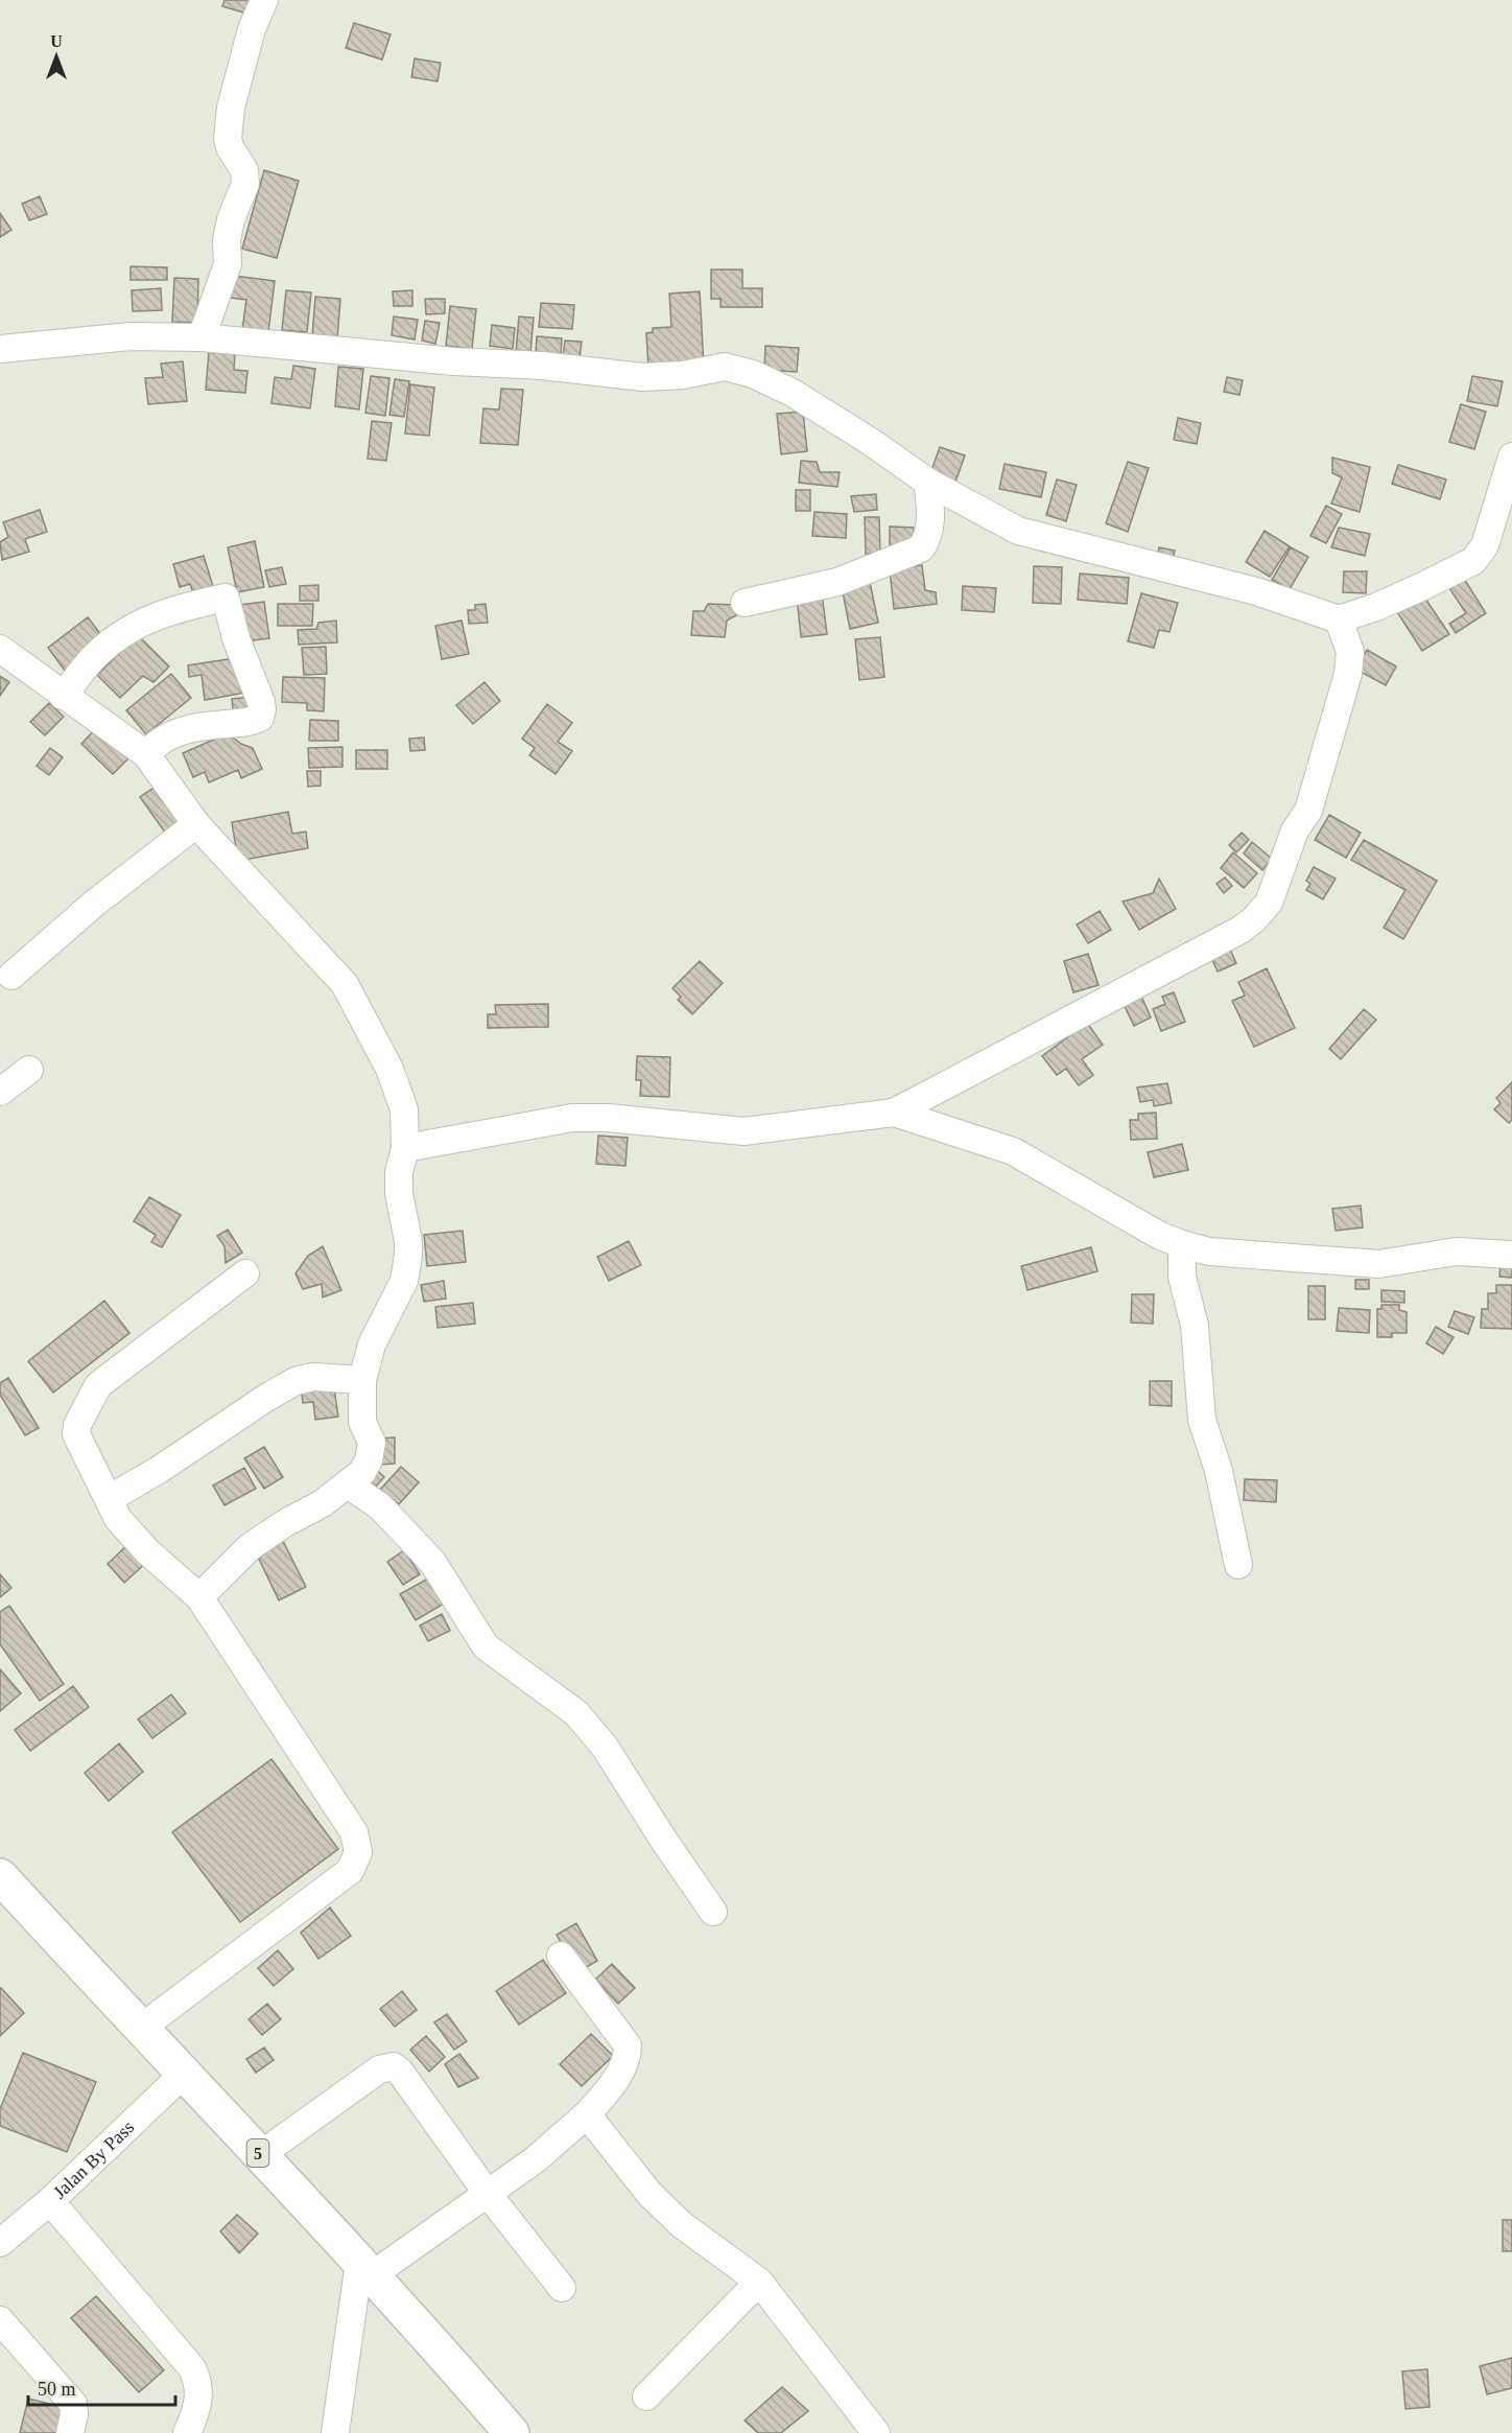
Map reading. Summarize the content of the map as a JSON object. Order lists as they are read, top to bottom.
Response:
{
  "streets": {
    "highway": ["5"],
    "street": ["Jalan By Pass"]
  },
  "crossings": [
    ["5", "Jalan By Pass"]
  ],
  "scale_bar": "50 m",
  "north": "top"
}
